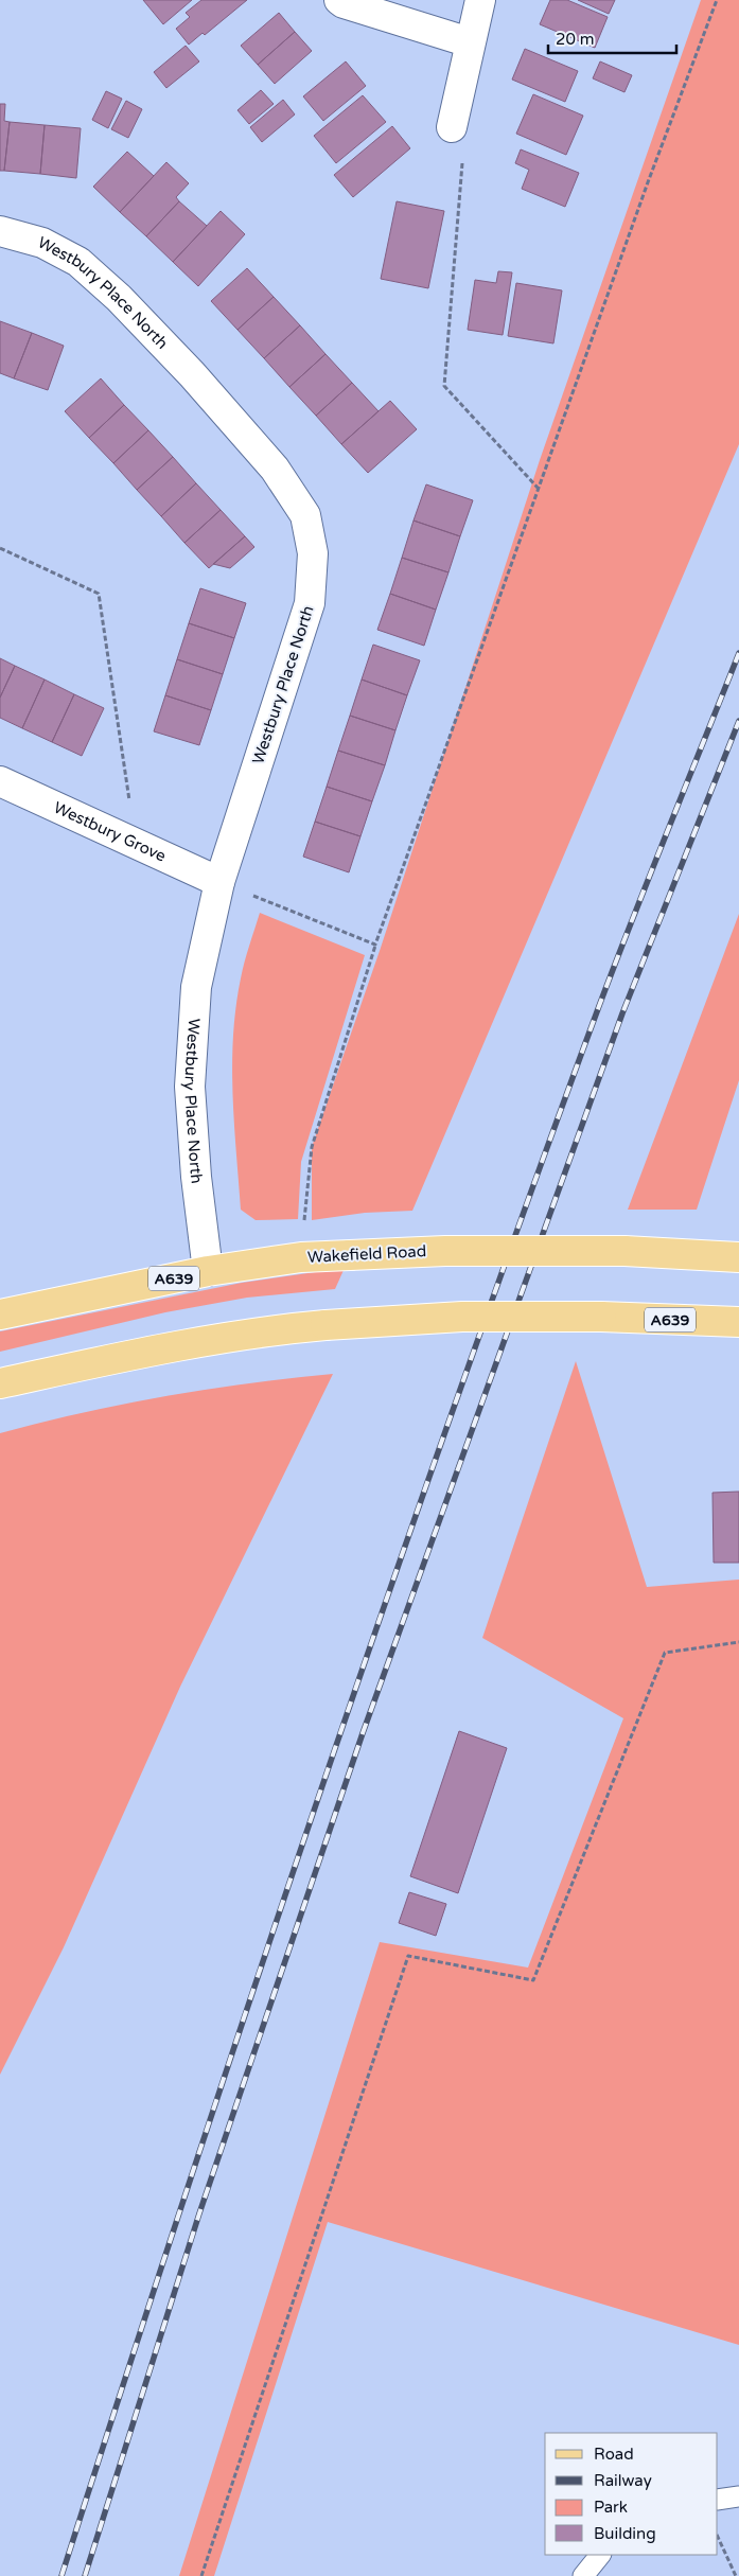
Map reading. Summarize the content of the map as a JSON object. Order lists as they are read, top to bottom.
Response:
{
  "streets": {
    "main road": ["Wakefield Road", "A639"],
    "street": ["Westbury Place North", "Westbury Grove"]
  },
  "crossings": [
    ["Westbury Place North", "Westbury Grove"],
    ["Westbury Place North", "Wakefield Road"]
  ],
  "legend": [
    "Road",
    "Railway",
    "Park",
    "Building"
  ],
  "scale_bar": "20 m"
}
